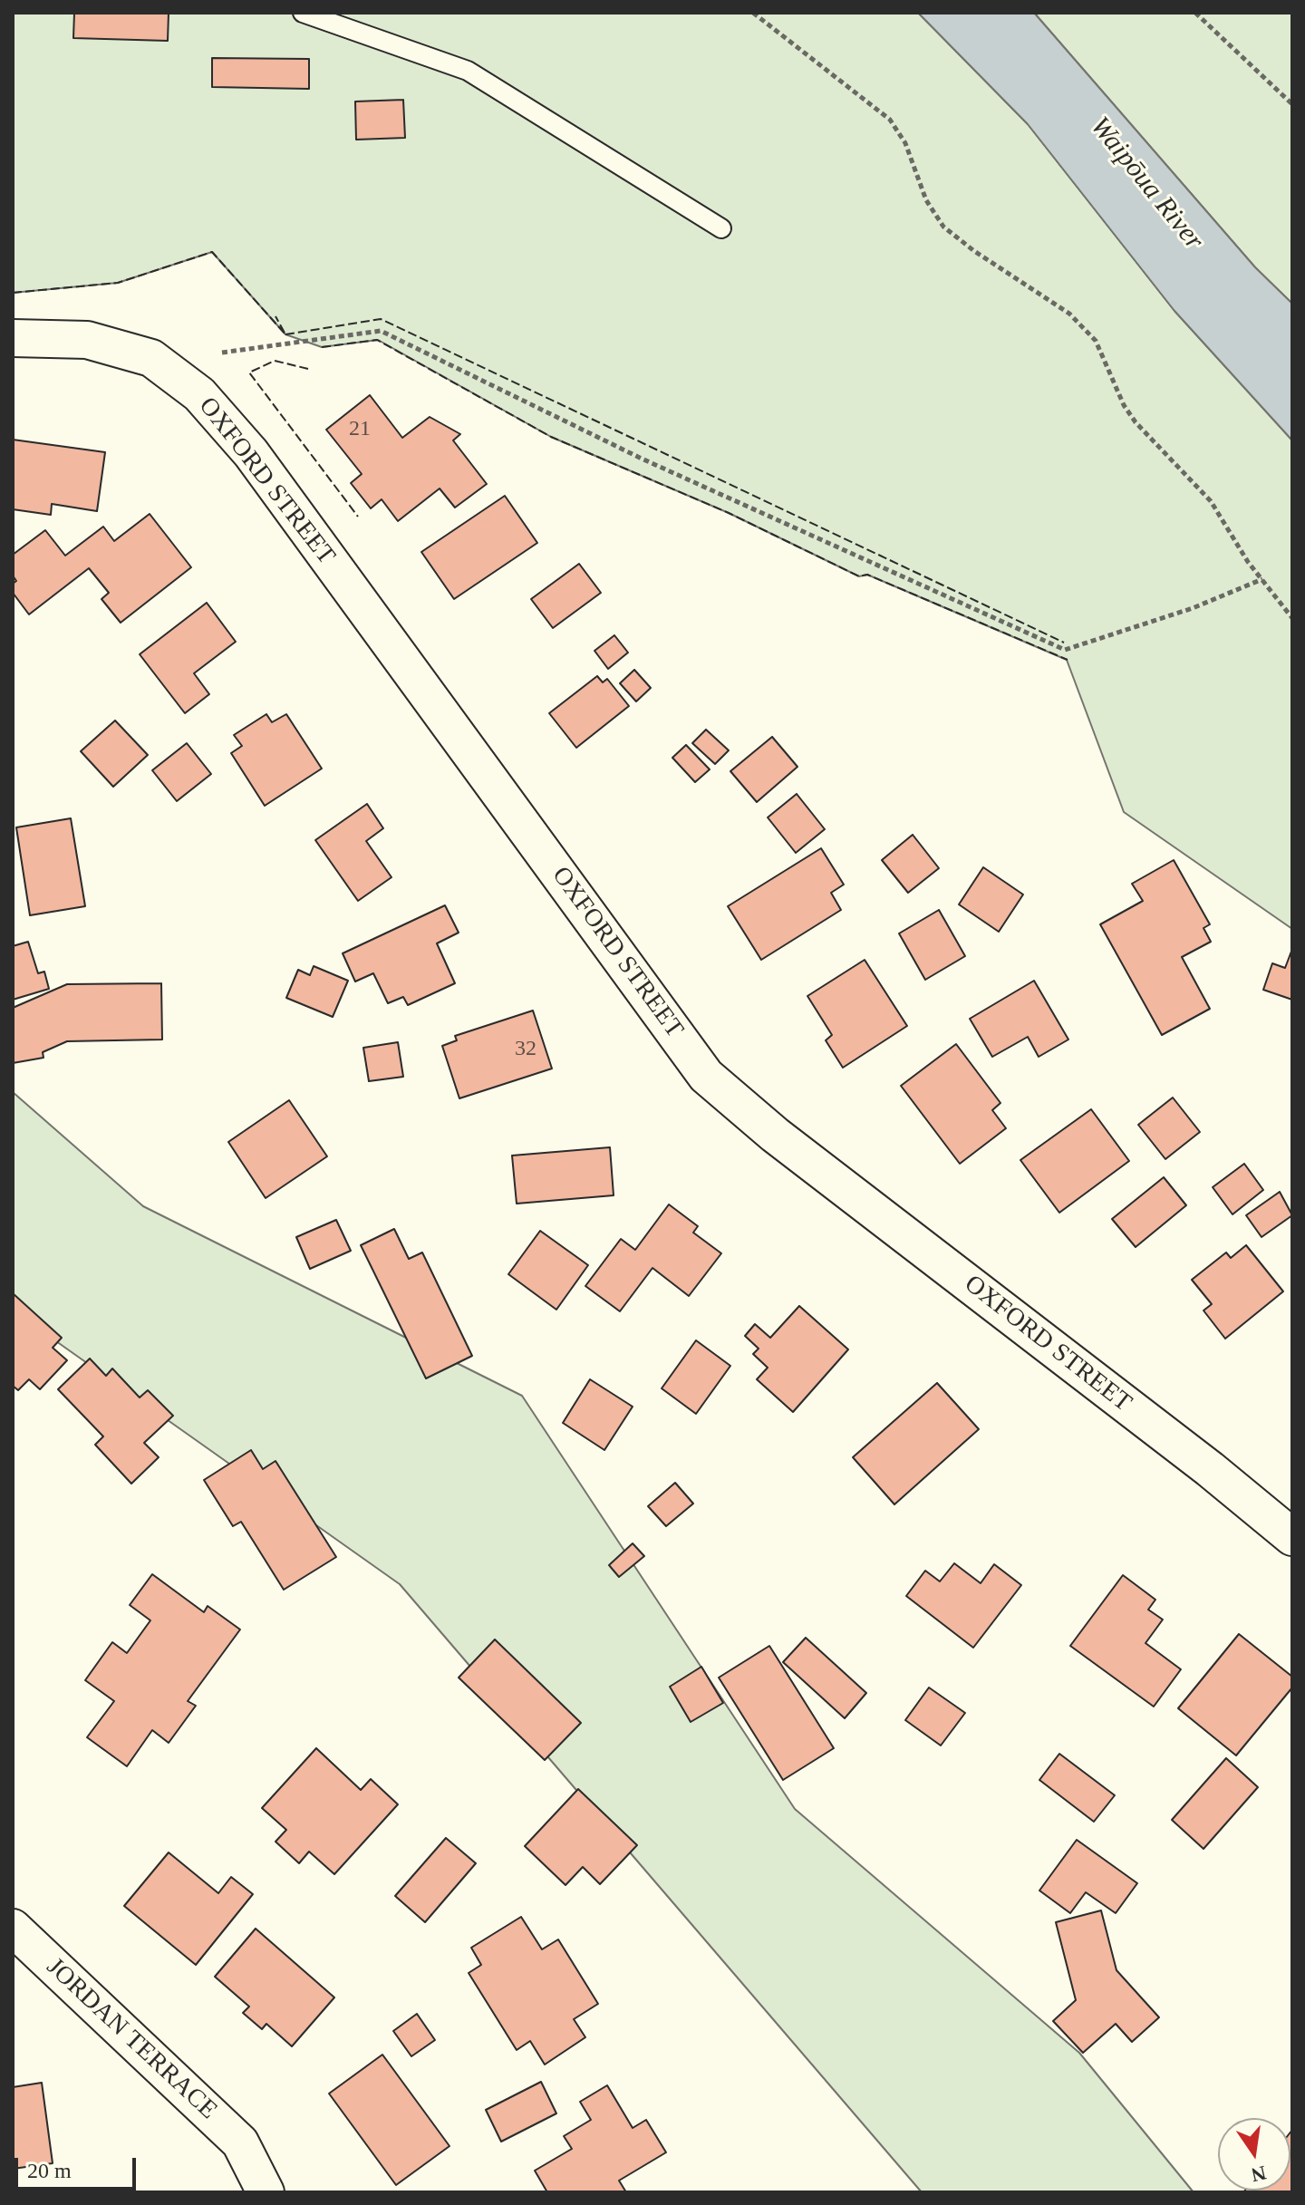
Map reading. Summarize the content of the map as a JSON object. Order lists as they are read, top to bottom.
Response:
{
  "streets": {
    "street": ["OXFORD STREET", "JORDAN TERRACE"]
  },
  "water": ["Waipōua River"],
  "house_numbers": ["21", "32"],
  "scale_bar": "20 m",
  "north": "bottom"
}
